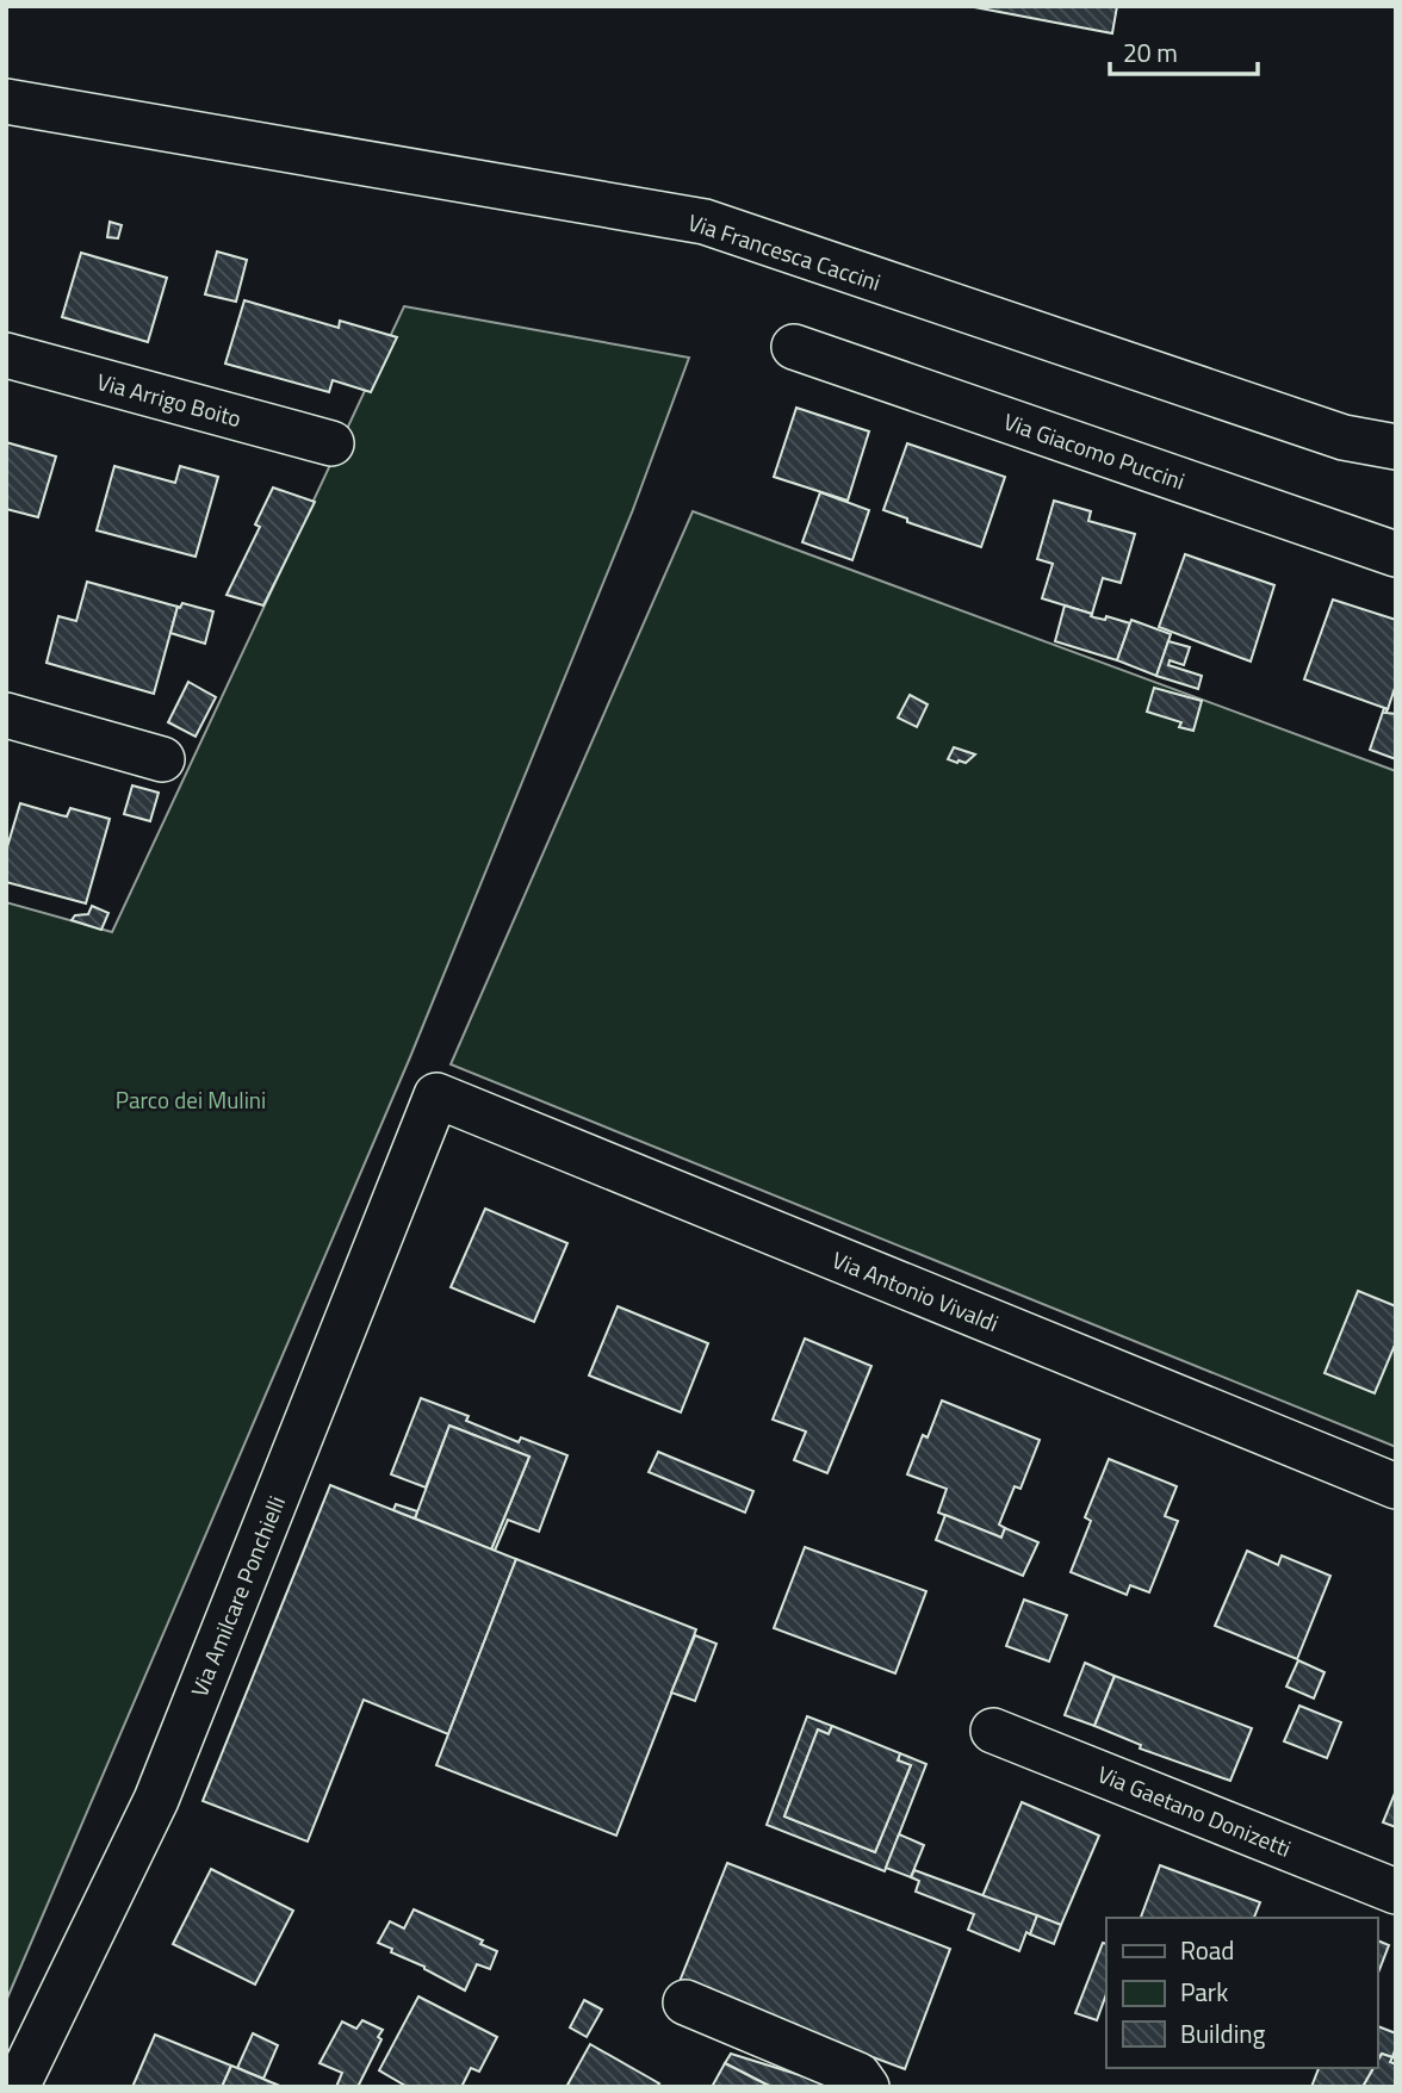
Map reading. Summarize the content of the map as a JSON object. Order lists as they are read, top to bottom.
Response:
{
  "streets": {
    "street": [
      "Via Francesca Caccini",
      "Via Arrigo Boito",
      "Via Giacomo Puccini",
      "Via Antonio Vivaldi",
      "Via Amilcare Ponchielli",
      "Via Gaetano Donizetti"
    ]
  },
  "crossings": [
    ["Via Antonio Vivaldi", "Via Amilcare Ponchielli"]
  ],
  "parks": ["Parco dei Mulini"],
  "legend": ["Road", "Park", "Building"],
  "scale_bar": "20 m"
}
